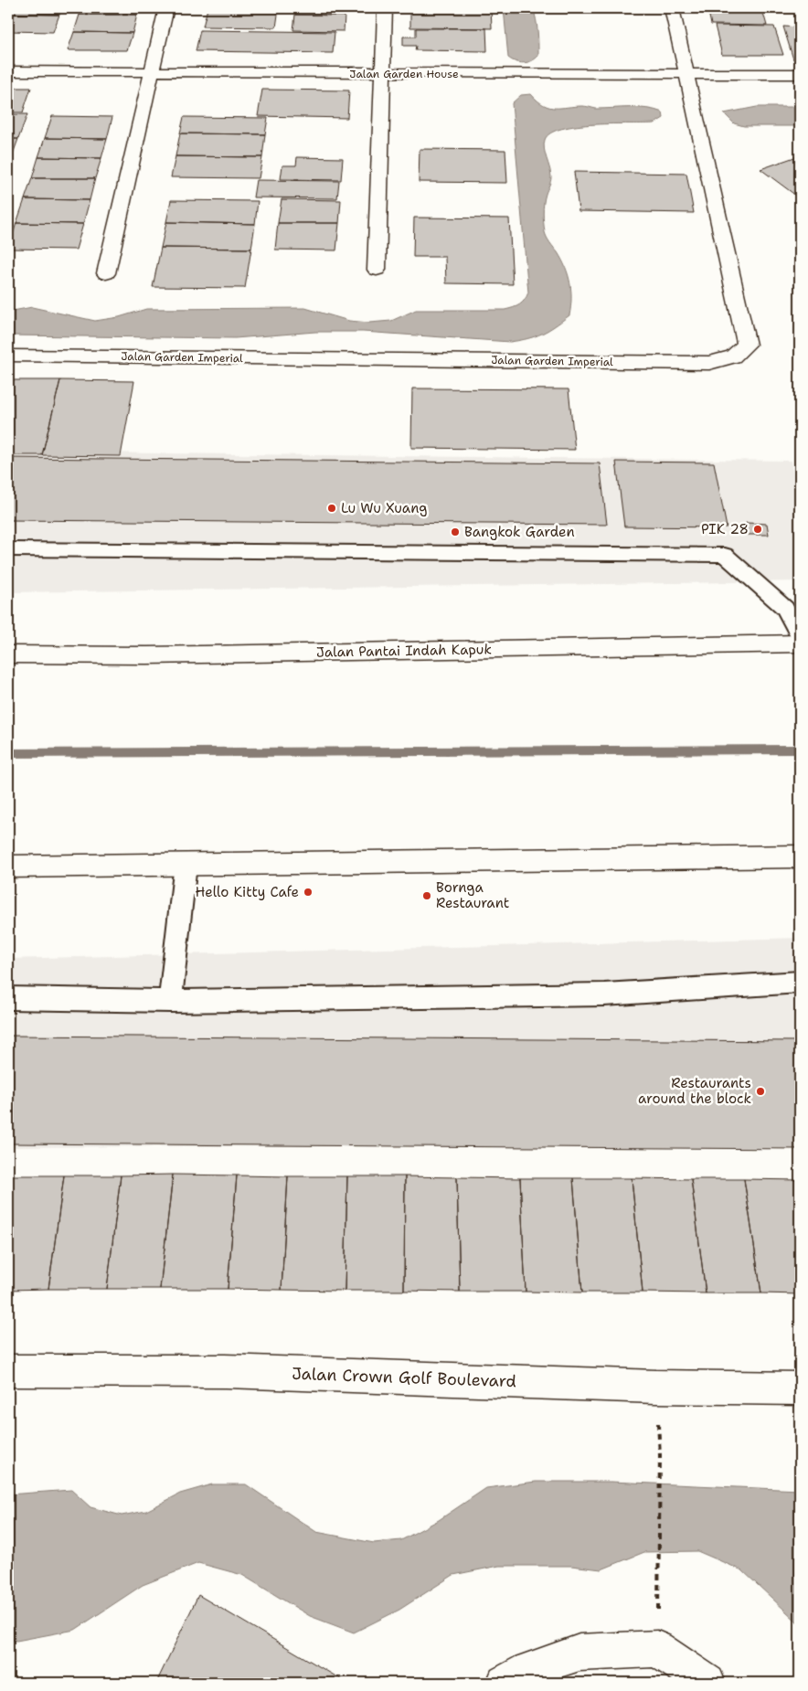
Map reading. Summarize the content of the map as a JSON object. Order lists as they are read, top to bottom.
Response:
{
  "streets": {
    "street": [
      "Jalan Garden House",
      "Jalan Garden Imperial",
      "Jalan Pantai Indah Kapuk",
      "Jalan Crown Golf Boulevard"
    ]
  },
  "crossings": [
    ["Jalan Garden House", "Jalan Garden Imperial"]
  ],
  "places": [
    "Lu Wu Xuang",
    "PIK 28",
    "Bangkok Garden",
    "Hello Kitty Cafe",
    "Bornga Restaurant",
    "Restaurants around the block"
  ]
}
